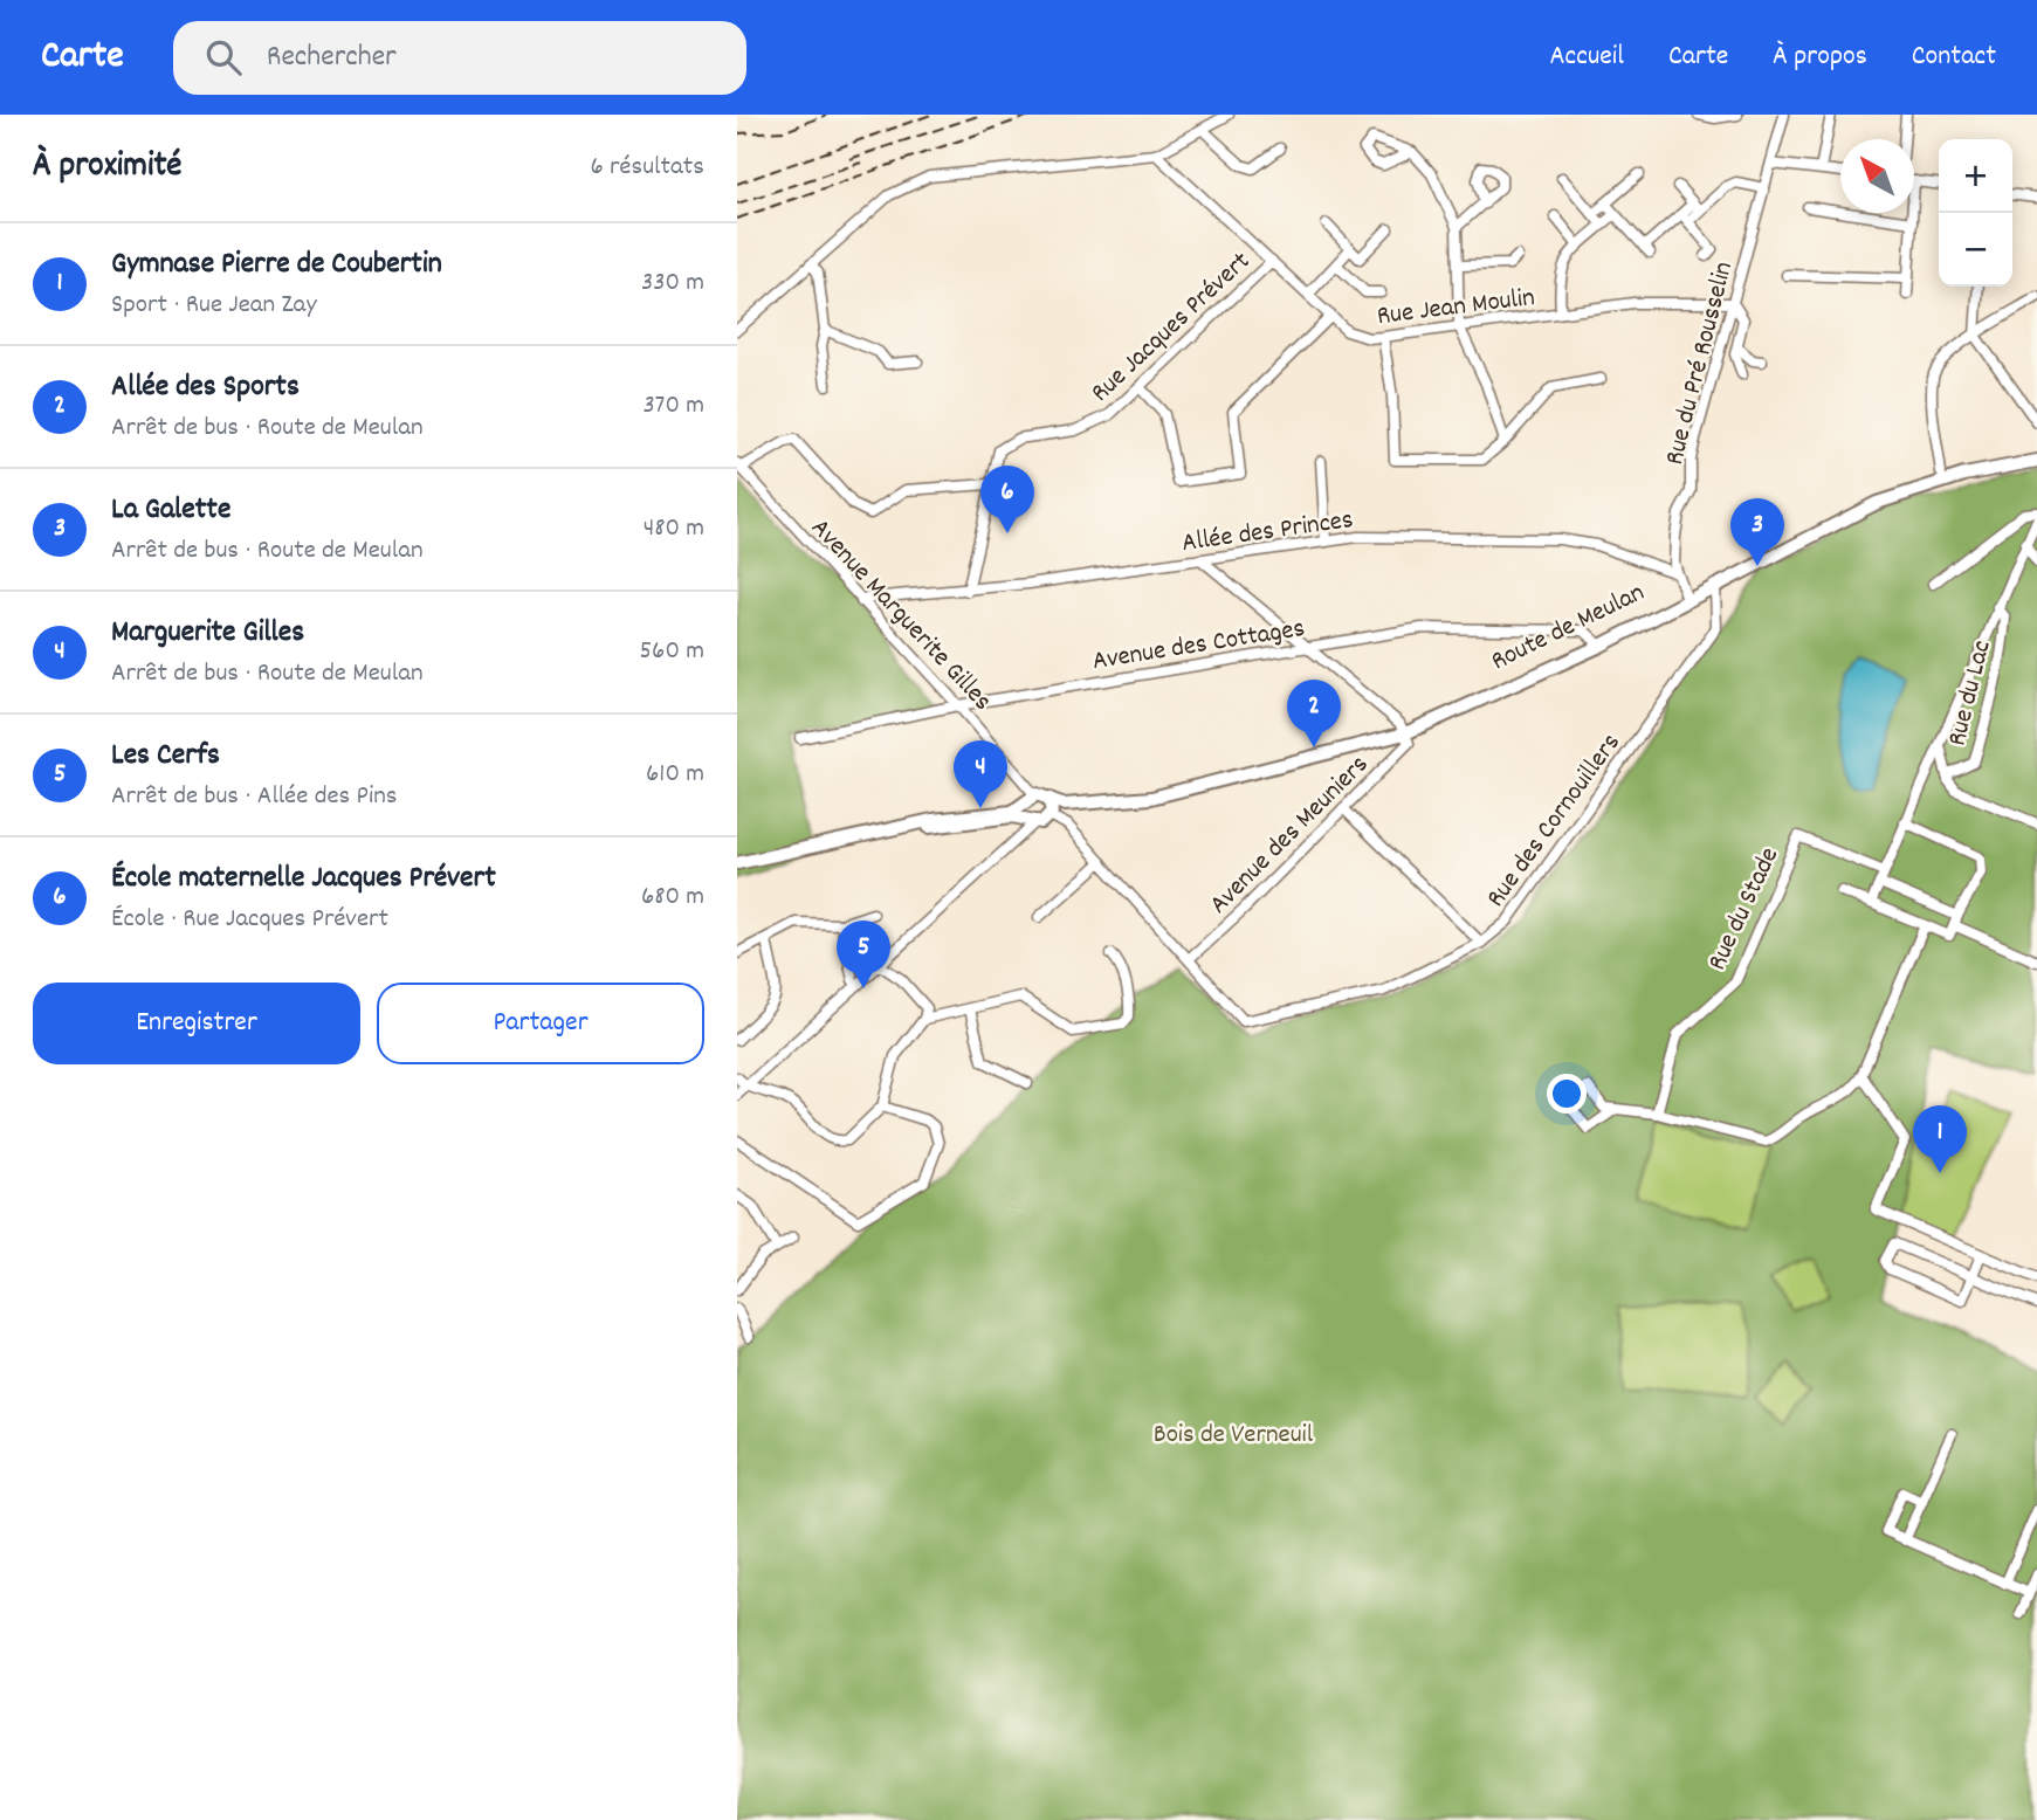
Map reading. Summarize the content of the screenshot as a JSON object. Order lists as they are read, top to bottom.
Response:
{
  "streets": {
    "main road": ["Route de Meulan"],
    "street": [
      "Rue Jean Moulin",
      "Rue Jacques Prévert",
      "Rue du Pré Rousselin",
      "Allée des Princes",
      "Avenue Marguerite Gilles",
      "Avenue des Cottages",
      "Rue du Lac",
      "Rue des Cornouillers",
      "Avenue des Meuniers",
      "Rue du Stade"
    ]
  },
  "crossings": [
    ["Rue Jean Moulin", "Rue Jacques Prévert"],
    ["Rue Jean Moulin", "Rue du Pré Rousselin"],
    ["Rue Jacques Prévert", "Allée des Princes"],
    ["Rue du Pré Rousselin", "Allée des Princes"],
    ["Allée des Princes", "Avenue Marguerite Gilles"],
    ["Avenue Marguerite Gilles", "Avenue des Cottages"],
    ["Route de Meulan", "Avenue des Cottages"],
    ["Route de Meulan", "Rue des Cornouillers"],
    ["Route de Meulan", "Avenue des Meuniers"],
    ["Rue des Cornouillers", "Avenue des Meuniers"]
  ],
  "parks": ["Bois de Verneuil"],
  "north": "top left",
  "page": {
    "header": "Carte",
    "search": "Rechercher",
    "nav": [
      "Accueil",
      "Carte",
      "À propos",
      "Contact"
    ],
    "heading": ["À proximité", "6 résultats"],
    "map_buttons": ["+", "−"],
    "list": [
      {
        "mark": "1",
        "name": "Gymnase Pierre de Coubertin",
        "note": "Sport · Rue Jean Zay",
        "value": "330 m"
      },
      {
        "mark": "2",
        "name": "Allée des Sports",
        "note": "Arrêt de bus · Route de Meulan",
        "value": "370 m"
      },
      {
        "mark": "3",
        "name": "La Galette",
        "note": "Arrêt de bus · Route de Meulan",
        "value": "480 m"
      },
      {
        "mark": "4",
        "name": "Marguerite Gilles",
        "note": "Arrêt de bus · Route de Meulan",
        "value": "560 m"
      },
      {
        "mark": "5",
        "name": "Les Cerfs",
        "note": "Arrêt de bus · Allée des Pins",
        "value": "610 m"
      },
      {
        "mark": "6",
        "name": "École maternelle Jacques Prévert",
        "note": "École · Rue Jacques Prévert",
        "value": "680 m"
      }
    ],
    "pins": [
      "6",
      "3",
      "2",
      "4",
      "5",
      "1"
    ],
    "buttons": ["Enregistrer", "Partager"]
  }
}
